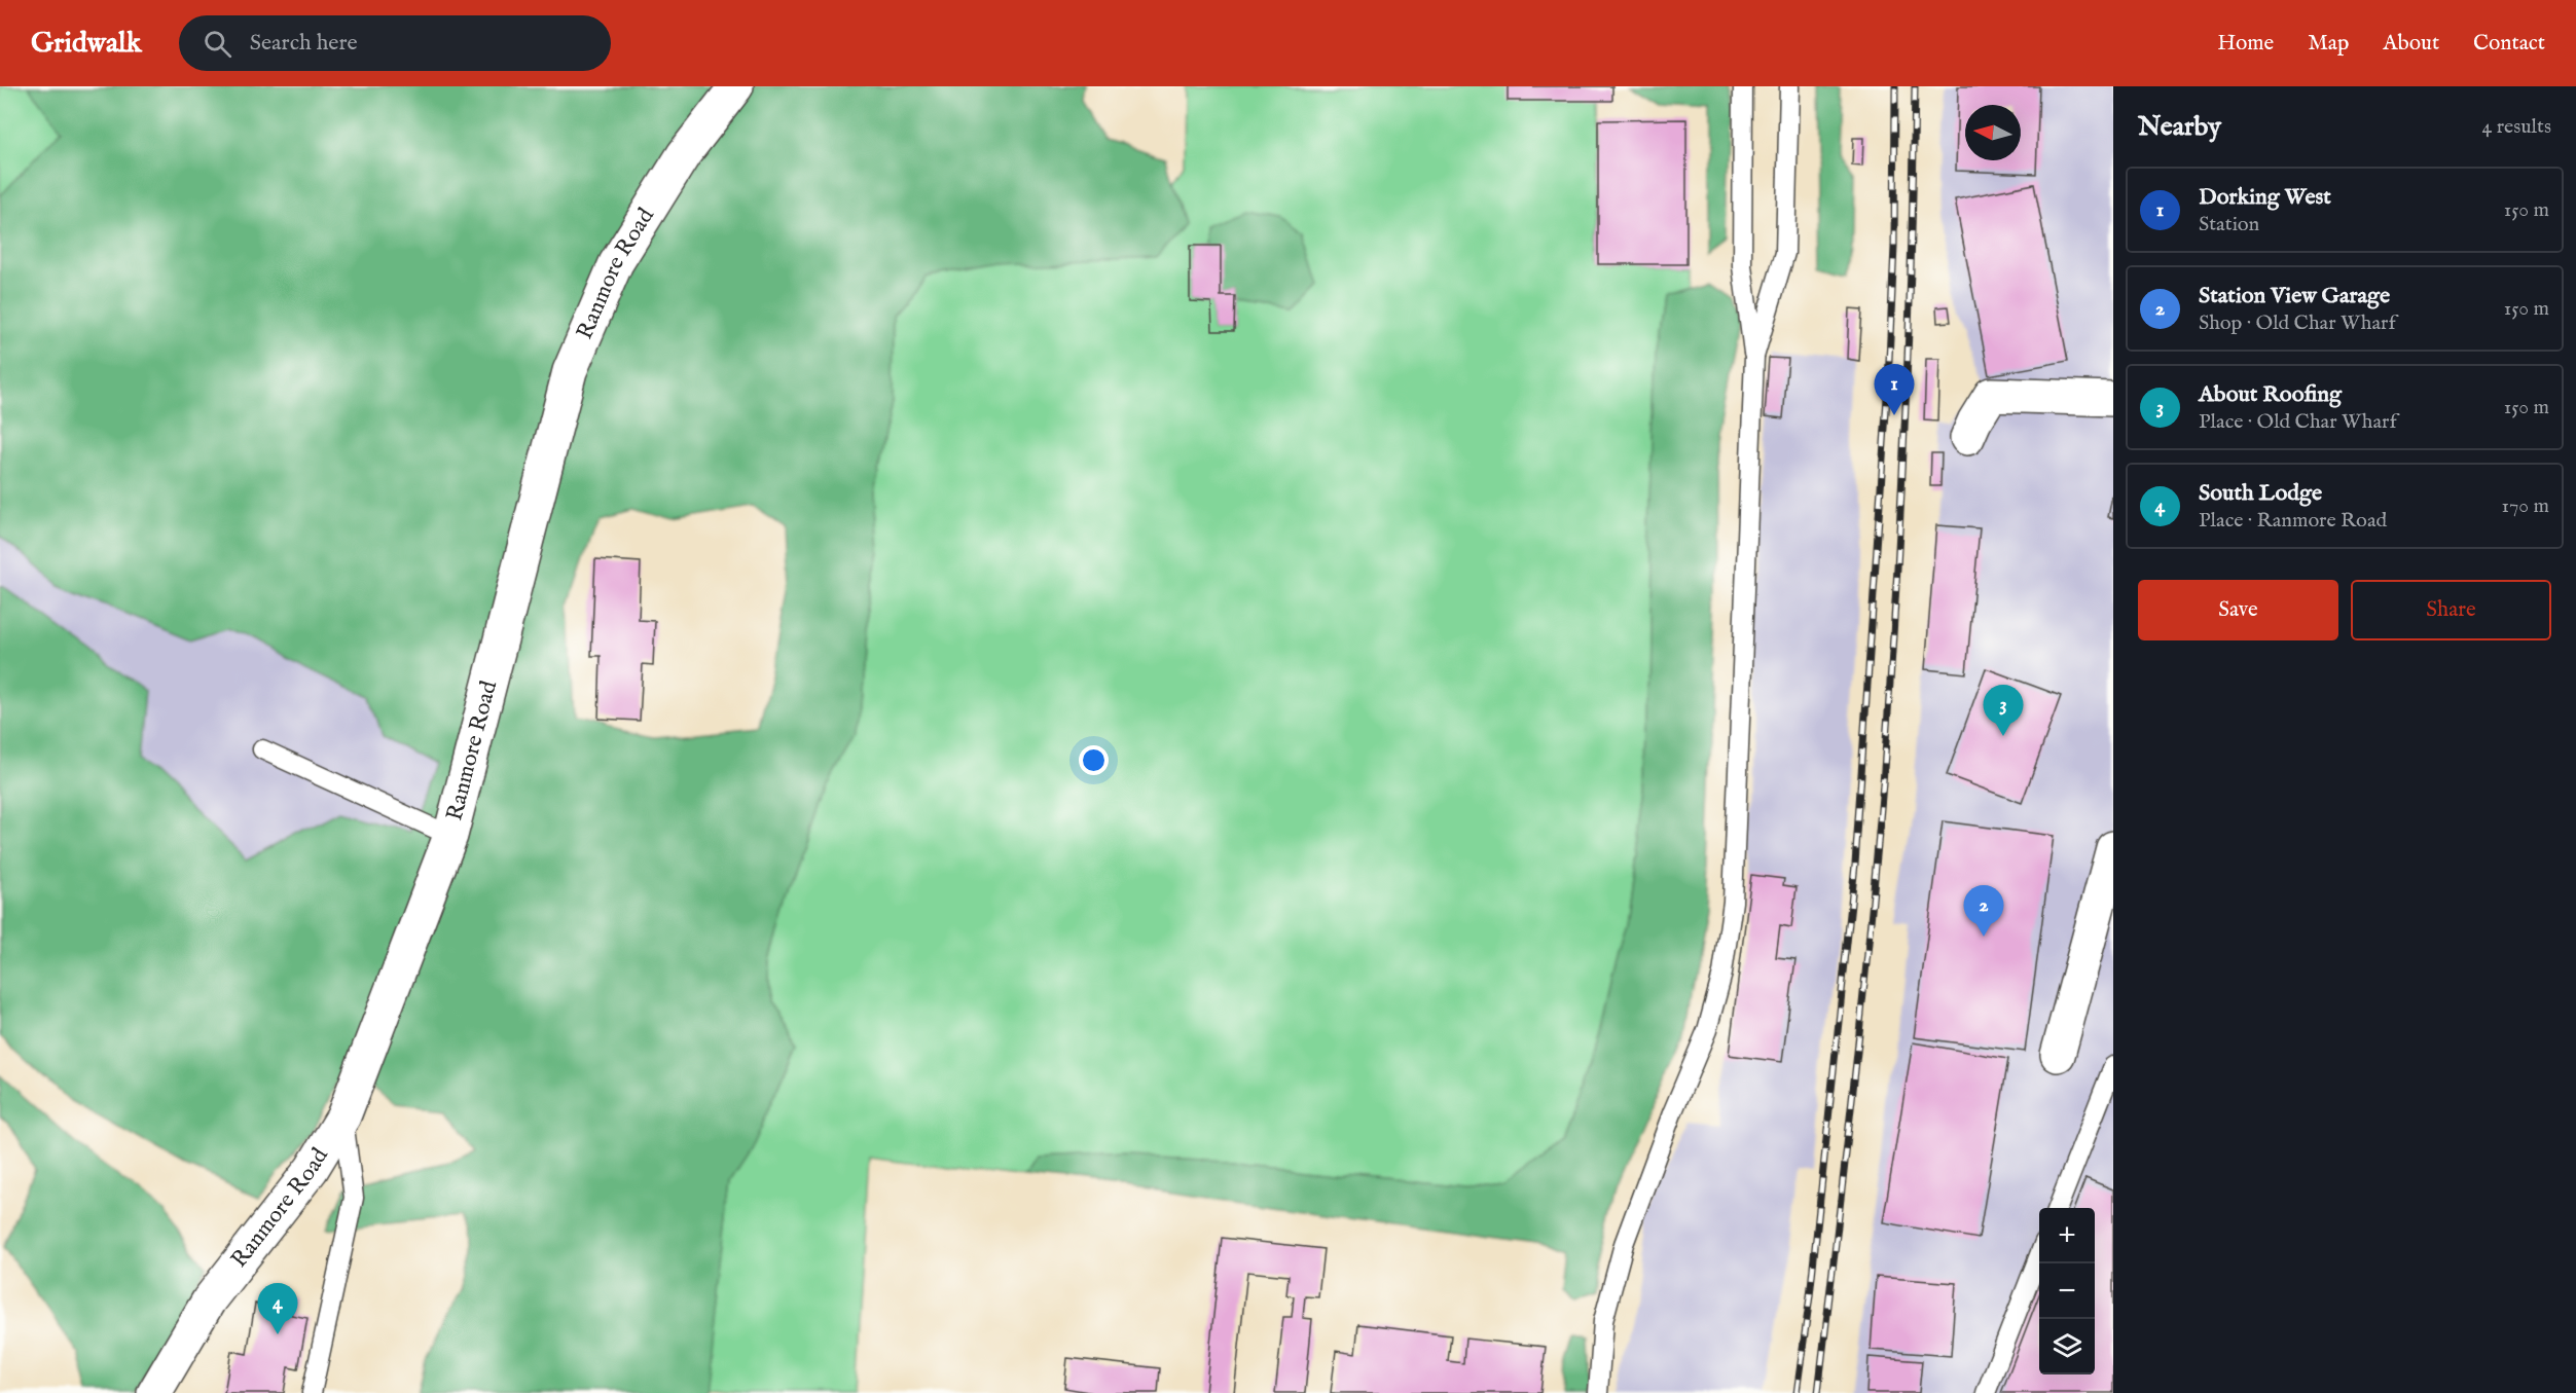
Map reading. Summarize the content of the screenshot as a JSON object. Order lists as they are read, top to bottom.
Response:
{
  "streets": {
    "street": ["Ranmore Road"]
  },
  "north": "left",
  "page": {
    "header": "Gridwalk",
    "search": "Search here",
    "nav": [
      "Home",
      "Map",
      "About",
      "Contact"
    ],
    "heading": ["Nearby", "4 results"],
    "list": [
      {
        "mark": "1",
        "name": "Dorking West",
        "note": "Station",
        "value": "150 m"
      },
      {
        "mark": "2",
        "name": "Station View Garage",
        "note": "Shop · Old Char Wharf",
        "value": "150 m"
      },
      {
        "mark": "3",
        "name": "About Roofing",
        "note": "Place · Old Char Wharf",
        "value": "150 m"
      },
      {
        "mark": "4",
        "name": "South Lodge",
        "note": "Place · Ranmore Road",
        "value": "170 m"
      }
    ],
    "pins": [
      "1",
      "3",
      "2",
      "4"
    ],
    "buttons": ["Save", "Share"],
    "map_buttons": ["+", "−"]
  }
}
